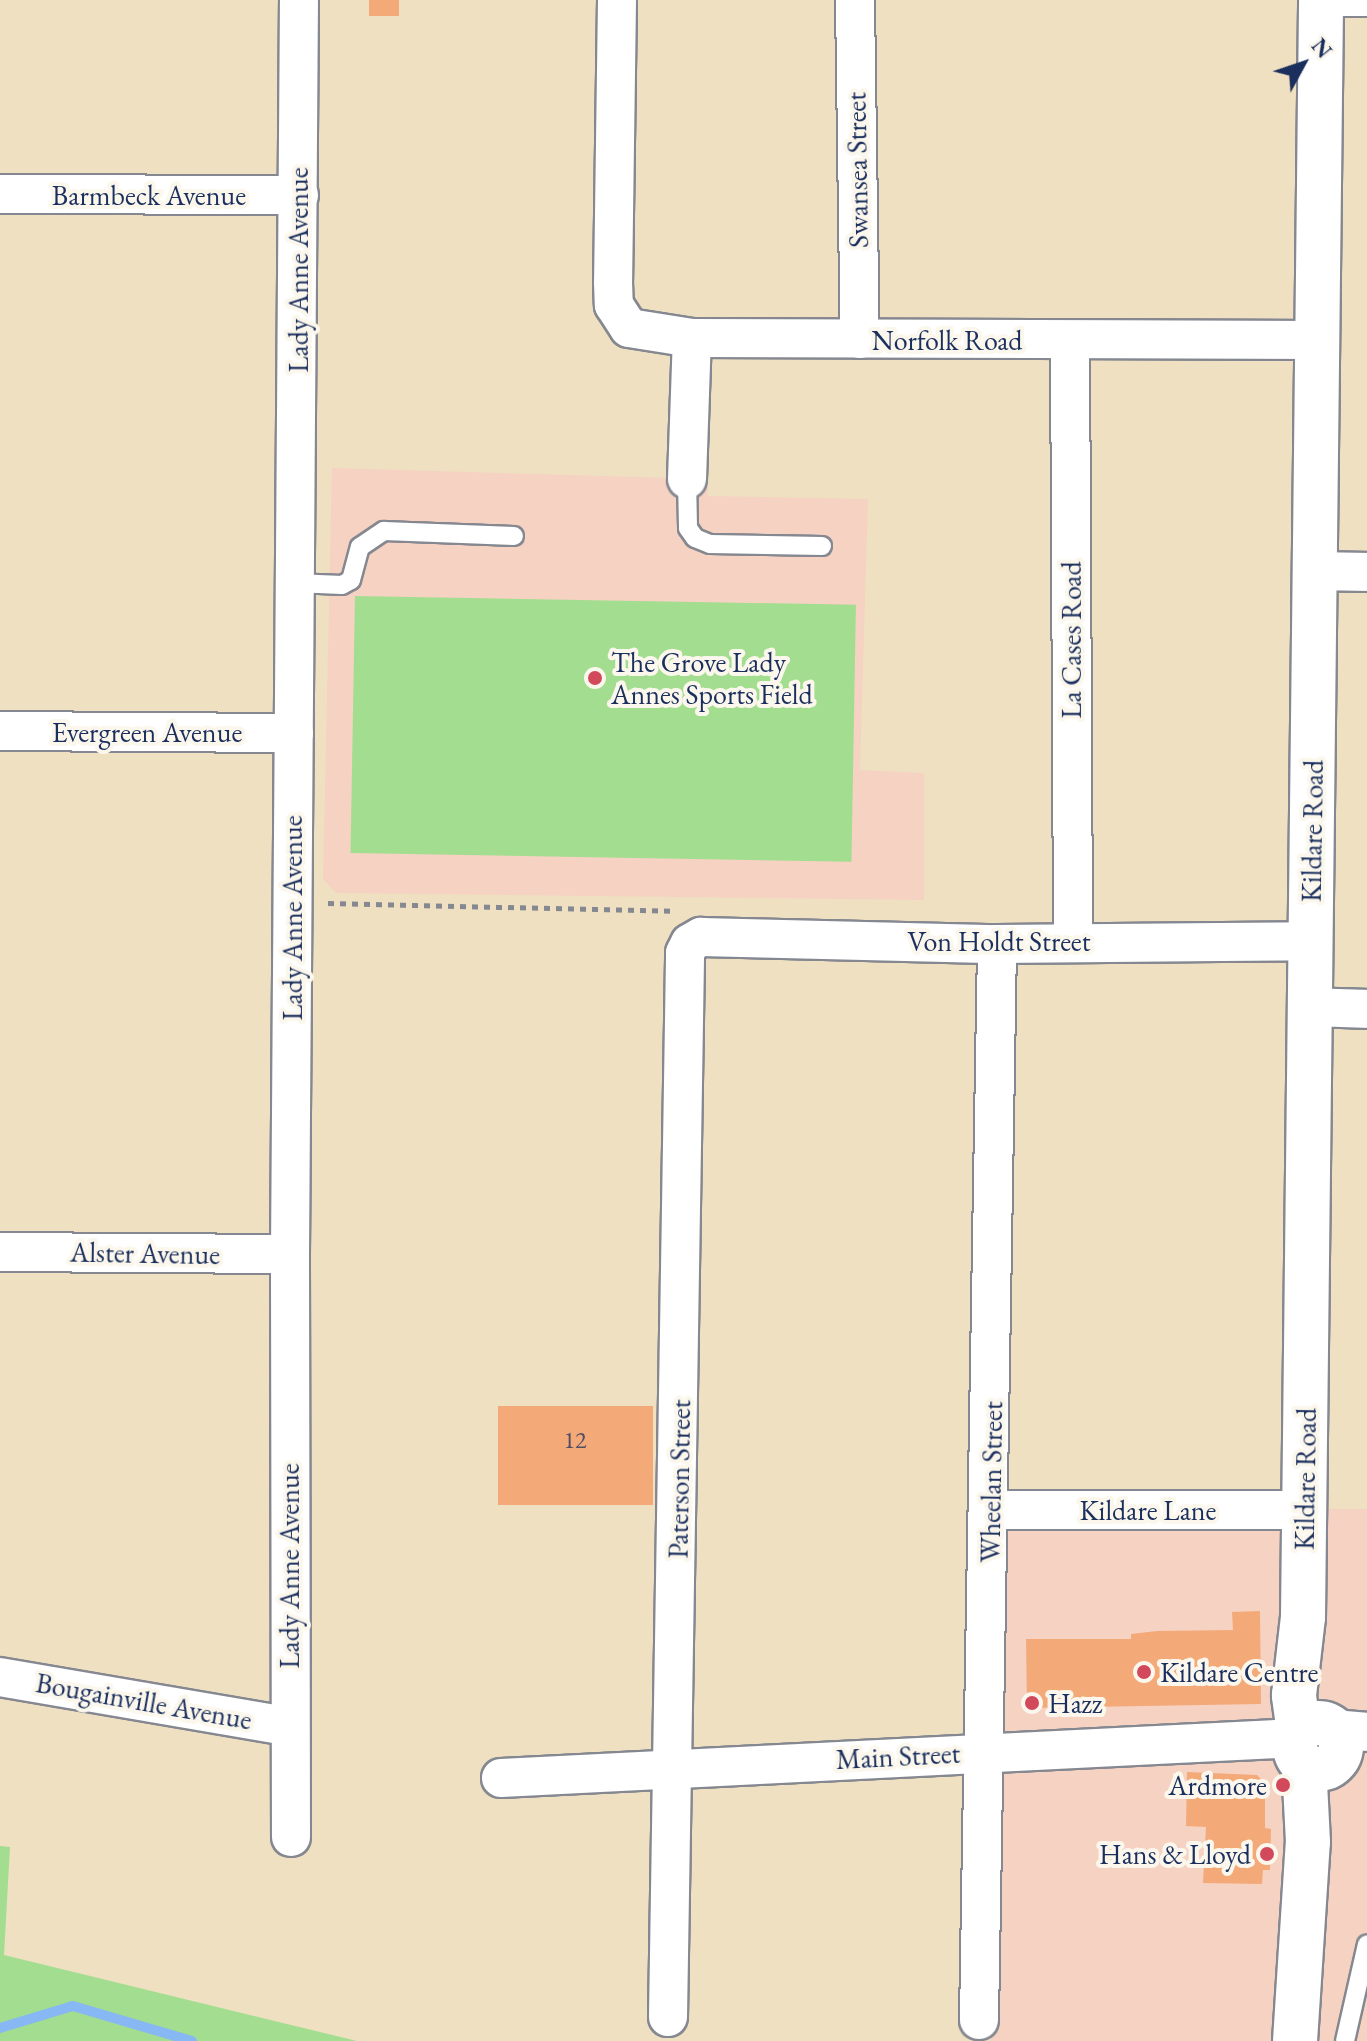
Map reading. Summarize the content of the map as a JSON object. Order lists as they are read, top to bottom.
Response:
{
  "streets": {
    "street": [
      "Swansea Street",
      "Barmbeck Avenue",
      "Lady Anne Avenue",
      "Norfolk Road",
      "La Cases Road",
      "Evergreen Avenue",
      "Kildare Road",
      "Von Holdt Street",
      "Alster Avenue",
      "Paterson Street",
      "Wheelan Street",
      "Kildare Lane",
      "Bougainville Avenue",
      "Main Street"
    ]
  },
  "crossings": [
    ["Swansea Street", "Norfolk Road"],
    ["Barmbeck Avenue", "Lady Anne Avenue"],
    ["Lady Anne Avenue", "Evergreen Avenue"],
    ["Lady Anne Avenue", "Alster Avenue"],
    ["Lady Anne Avenue", "Bougainville Avenue"],
    ["Norfolk Road", "La Cases Road"],
    ["Norfolk Road", "Kildare Road"],
    ["La Cases Road", "Von Holdt Street"],
    ["Kildare Road", "Von Holdt Street"],
    ["Kildare Road", "Kildare Lane"],
    ["Kildare Road", "Main Street"],
    ["Von Holdt Street", "Paterson Street"],
    ["Von Holdt Street", "Wheelan Street"],
    ["Paterson Street", "Main Street"],
    ["Wheelan Street", "Kildare Lane"],
    ["Wheelan Street", "Main Street"]
  ],
  "places": [
    "The Grove Lady Annes Sports Field",
    "Kildare Centre",
    "Hazz",
    "Ardmore",
    "Hans & Lloyd"
  ],
  "house_numbers": ["12"],
  "north": "top right"
}
